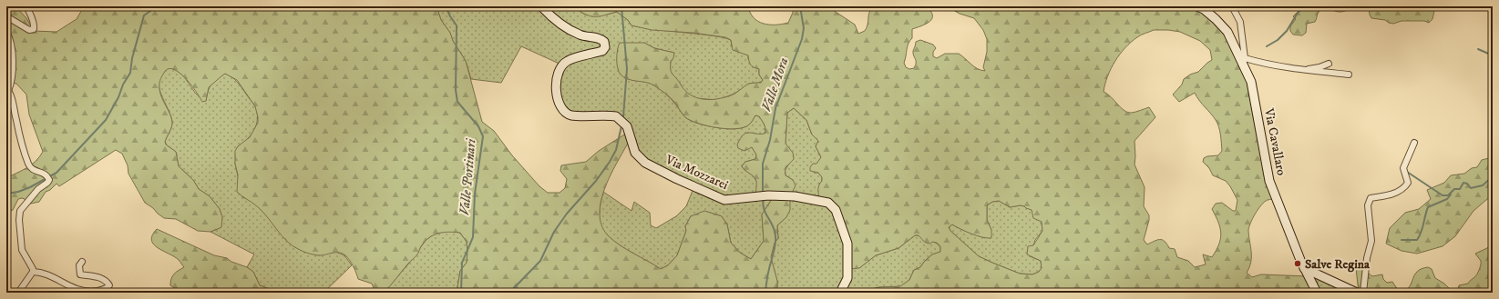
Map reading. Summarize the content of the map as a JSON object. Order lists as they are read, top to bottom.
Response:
{
  "streets": {
    "street": ["Via Cavallaro", "Via Mozzarei"]
  },
  "water": ["Valle Mora", "Valle Portinari"],
  "places": ["Salve Regina"]
}
